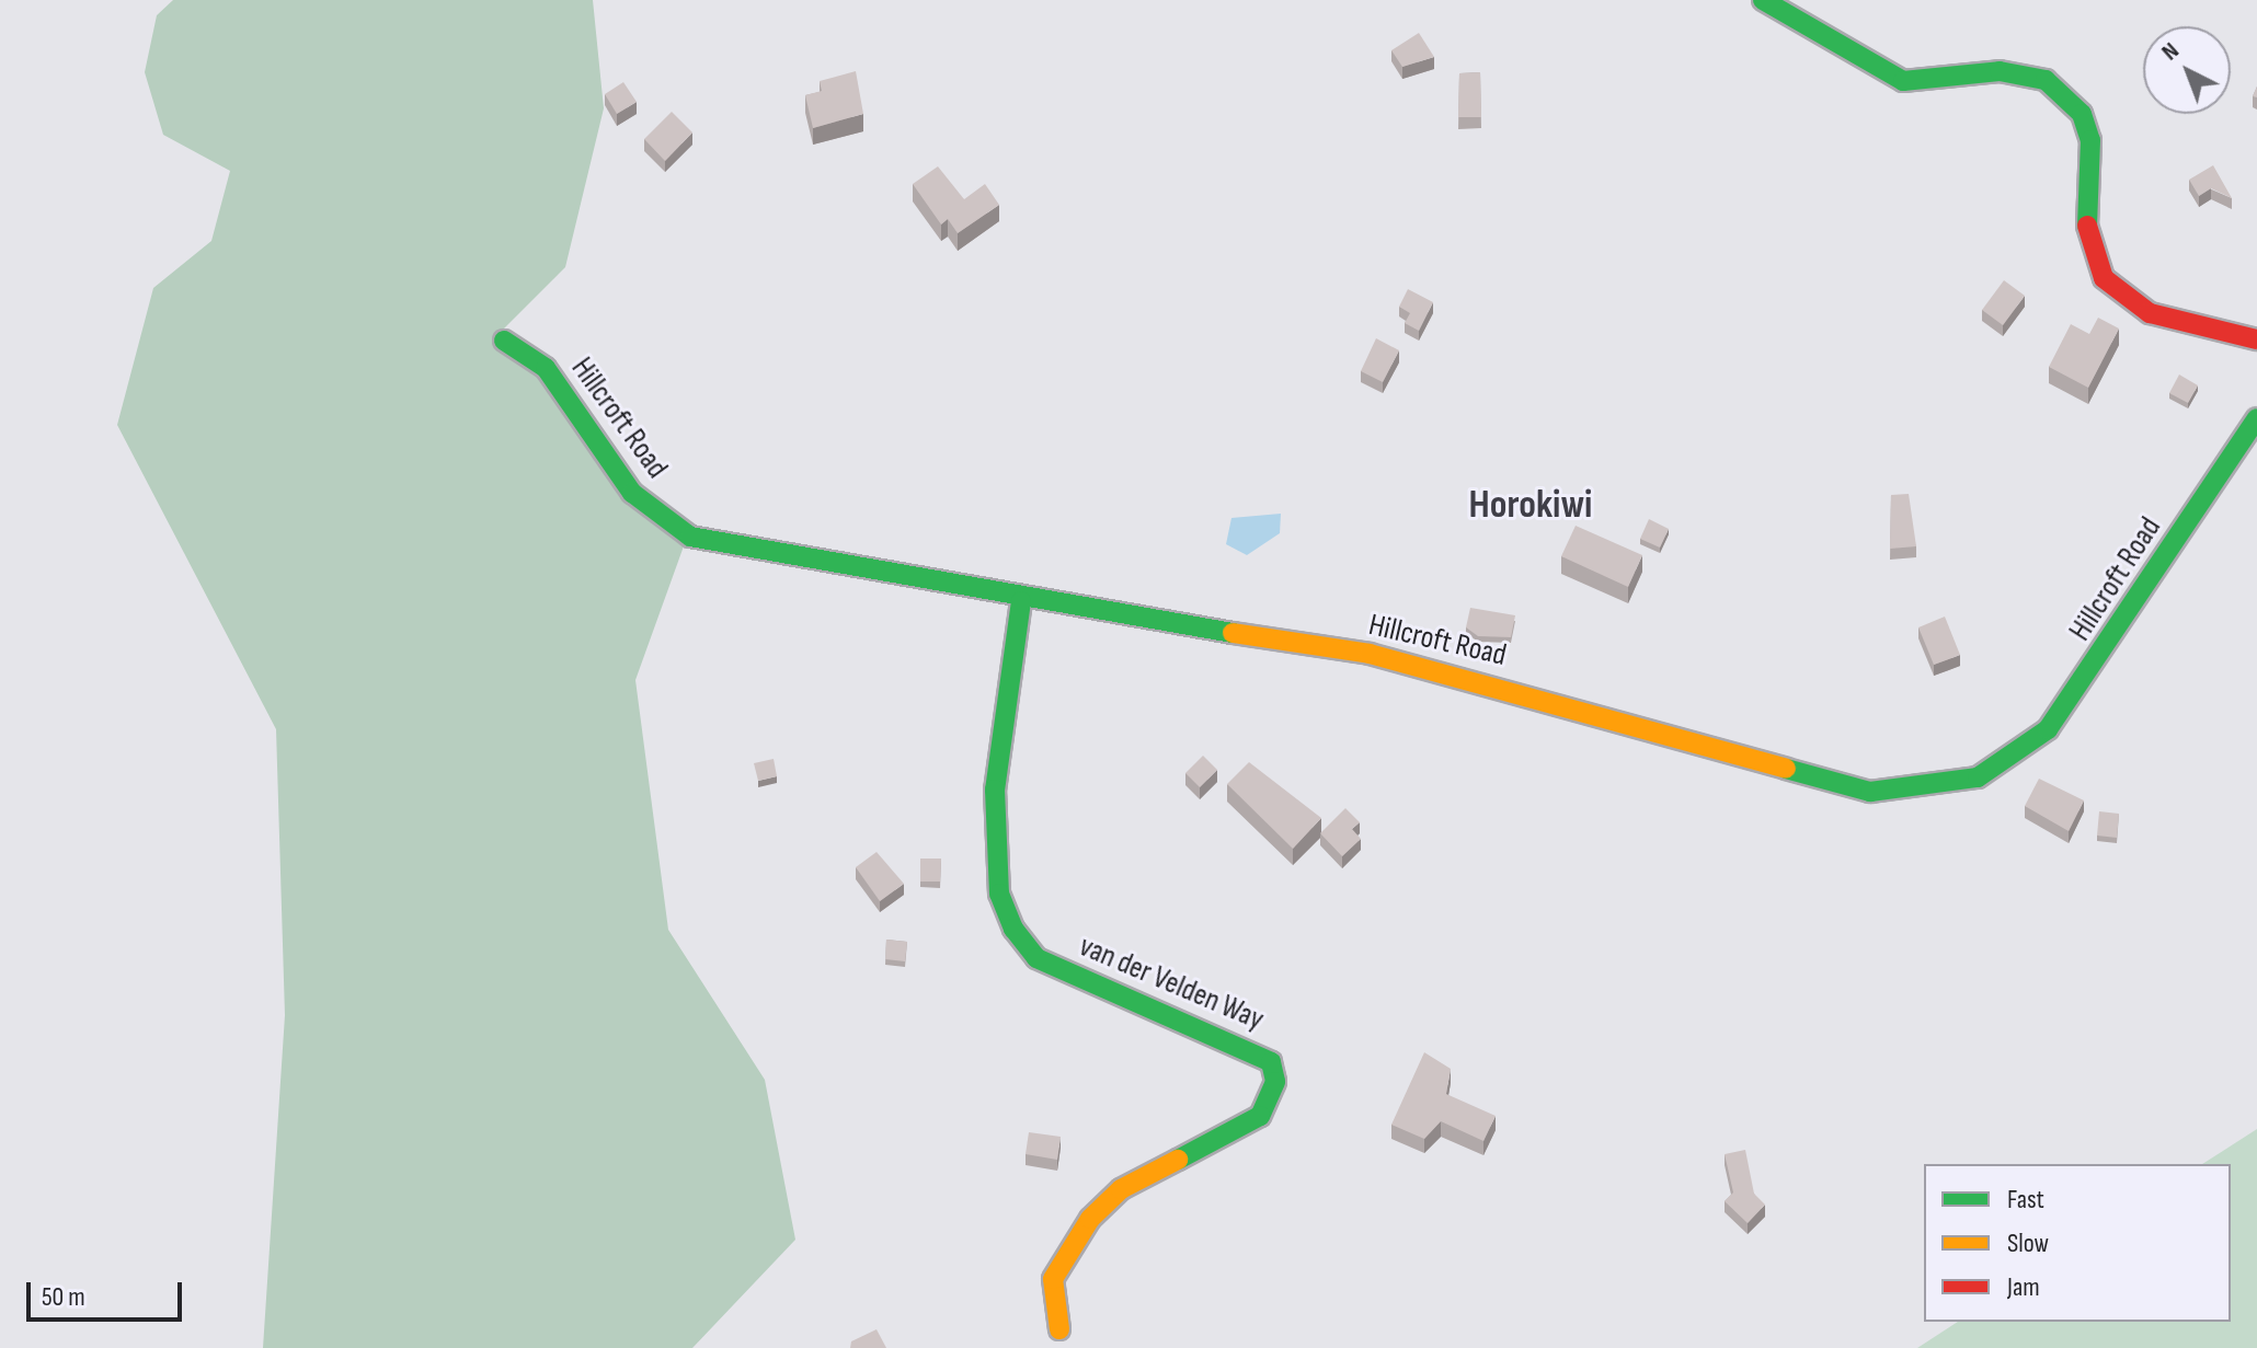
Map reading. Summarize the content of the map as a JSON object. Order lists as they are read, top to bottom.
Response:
{
  "streets": {
    "street": ["Hillcroft Road", "van der Velden Way"]
  },
  "crossings": [
    ["Hillcroft Road", "van der Velden Way"]
  ],
  "districts": ["Horokiwi"],
  "legend": ["Fast", "Slow", "Jam"],
  "scale_bar": "50 m",
  "north": "top left"
}
